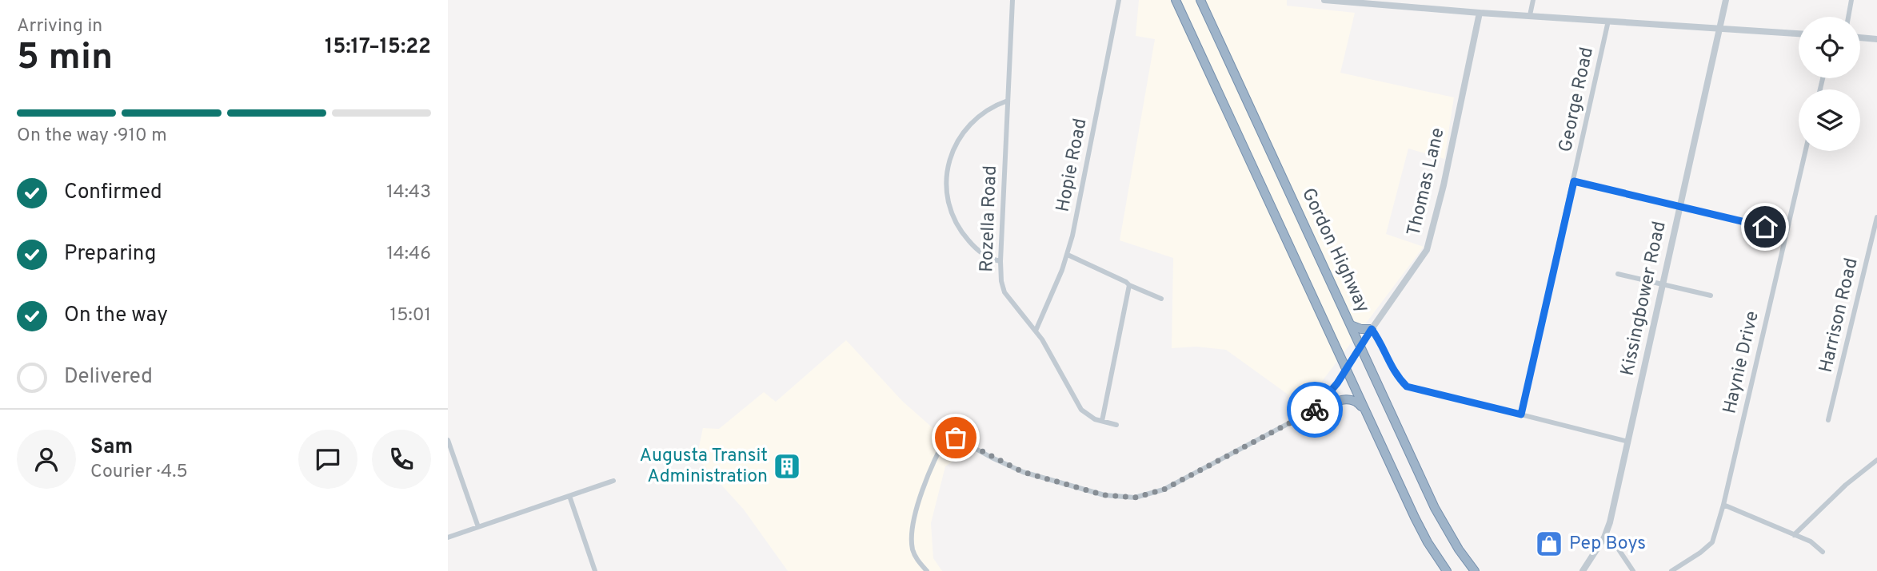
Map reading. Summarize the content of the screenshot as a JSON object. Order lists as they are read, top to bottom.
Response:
{
  "streets": {
    "highway": ["Gordon Highway"],
    "street": [
      "George Road",
      "Hopie Road",
      "Thomas Lane",
      "Rozella Road",
      "Kissingbower Road",
      "Harrison Road",
      "Haynie Drive"
    ]
  },
  "crossings": [
    ["Hopie Road", "Rozella Road"],
    ["Thomas Lane", "Gordon Highway"]
  ],
  "places": {
    "building": ["Augusta Transit Administration"],
    "shop": ["Pep Boys"]
  },
  "page": {
    "heading": ["5 min", "Arriving in", "15:17–15:22"],
    "panel": ["Sam", "Courier · 4.5"],
    "bar": "On the way · 910 m",
    "list": [
      ["Confirmed", "14:43"],
      ["Preparing", "14:46"],
      ["On the way", "15:01"],
      "Delivered"
    ]
  }
}
